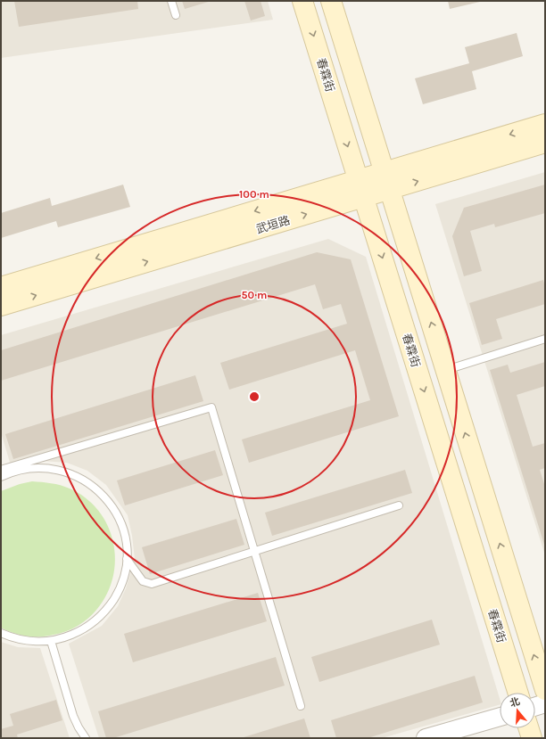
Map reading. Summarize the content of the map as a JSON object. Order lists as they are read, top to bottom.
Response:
{
  "streets": {
    "main road": ["春霖街", "武垣路"]
  },
  "crossings": [
    ["春霖街", "武垣路"]
  ],
  "north": "top",
  "rings": ["100 m", "50 m"]
}
